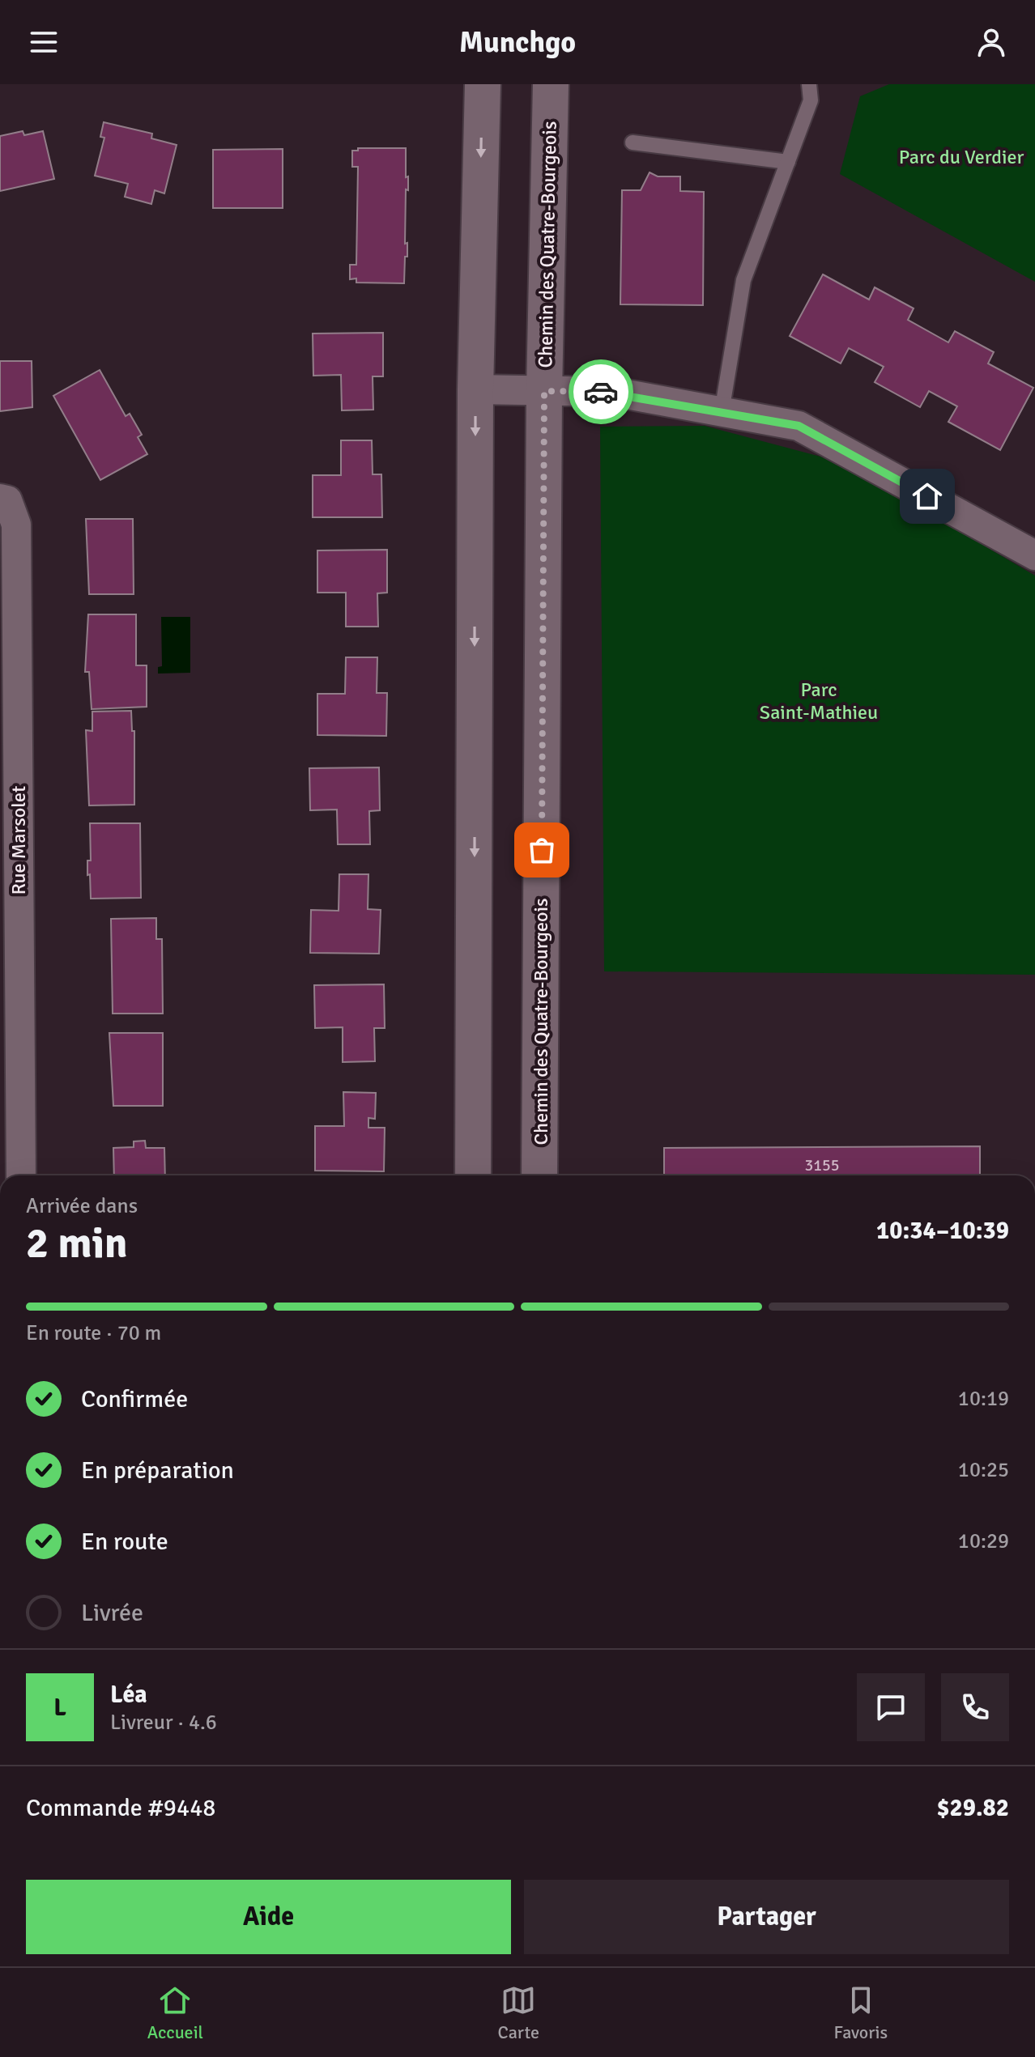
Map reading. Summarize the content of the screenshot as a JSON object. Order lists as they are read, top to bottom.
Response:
{
  "streets": {
    "main road": ["Chemin des Quatre-Bourgeois"],
    "street": ["Rue Marsolet"]
  },
  "parks": ["Parc du Verdier", "Parc Saint-Mathieu"],
  "house_numbers": ["3155"],
  "page": {
    "header": "Munchgo",
    "heading": ["2 min", "Arrivée dans", "10:34–10:39"],
    "panel": [
      "Léa",
      "Livreur · 4.6",
      "Commande #9448",
      "$29.82"
    ],
    "bar": "En route · 70 m",
    "list": [
      ["Confirmée", "10:19"],
      ["En préparation", "10:25"],
      ["En route", "10:29"],
      "Livrée"
    ],
    "round": "L",
    "buttons": ["Aide", "Partager"],
    "tabs": ["Accueil", "Carte", "Favoris"]
  }
}
